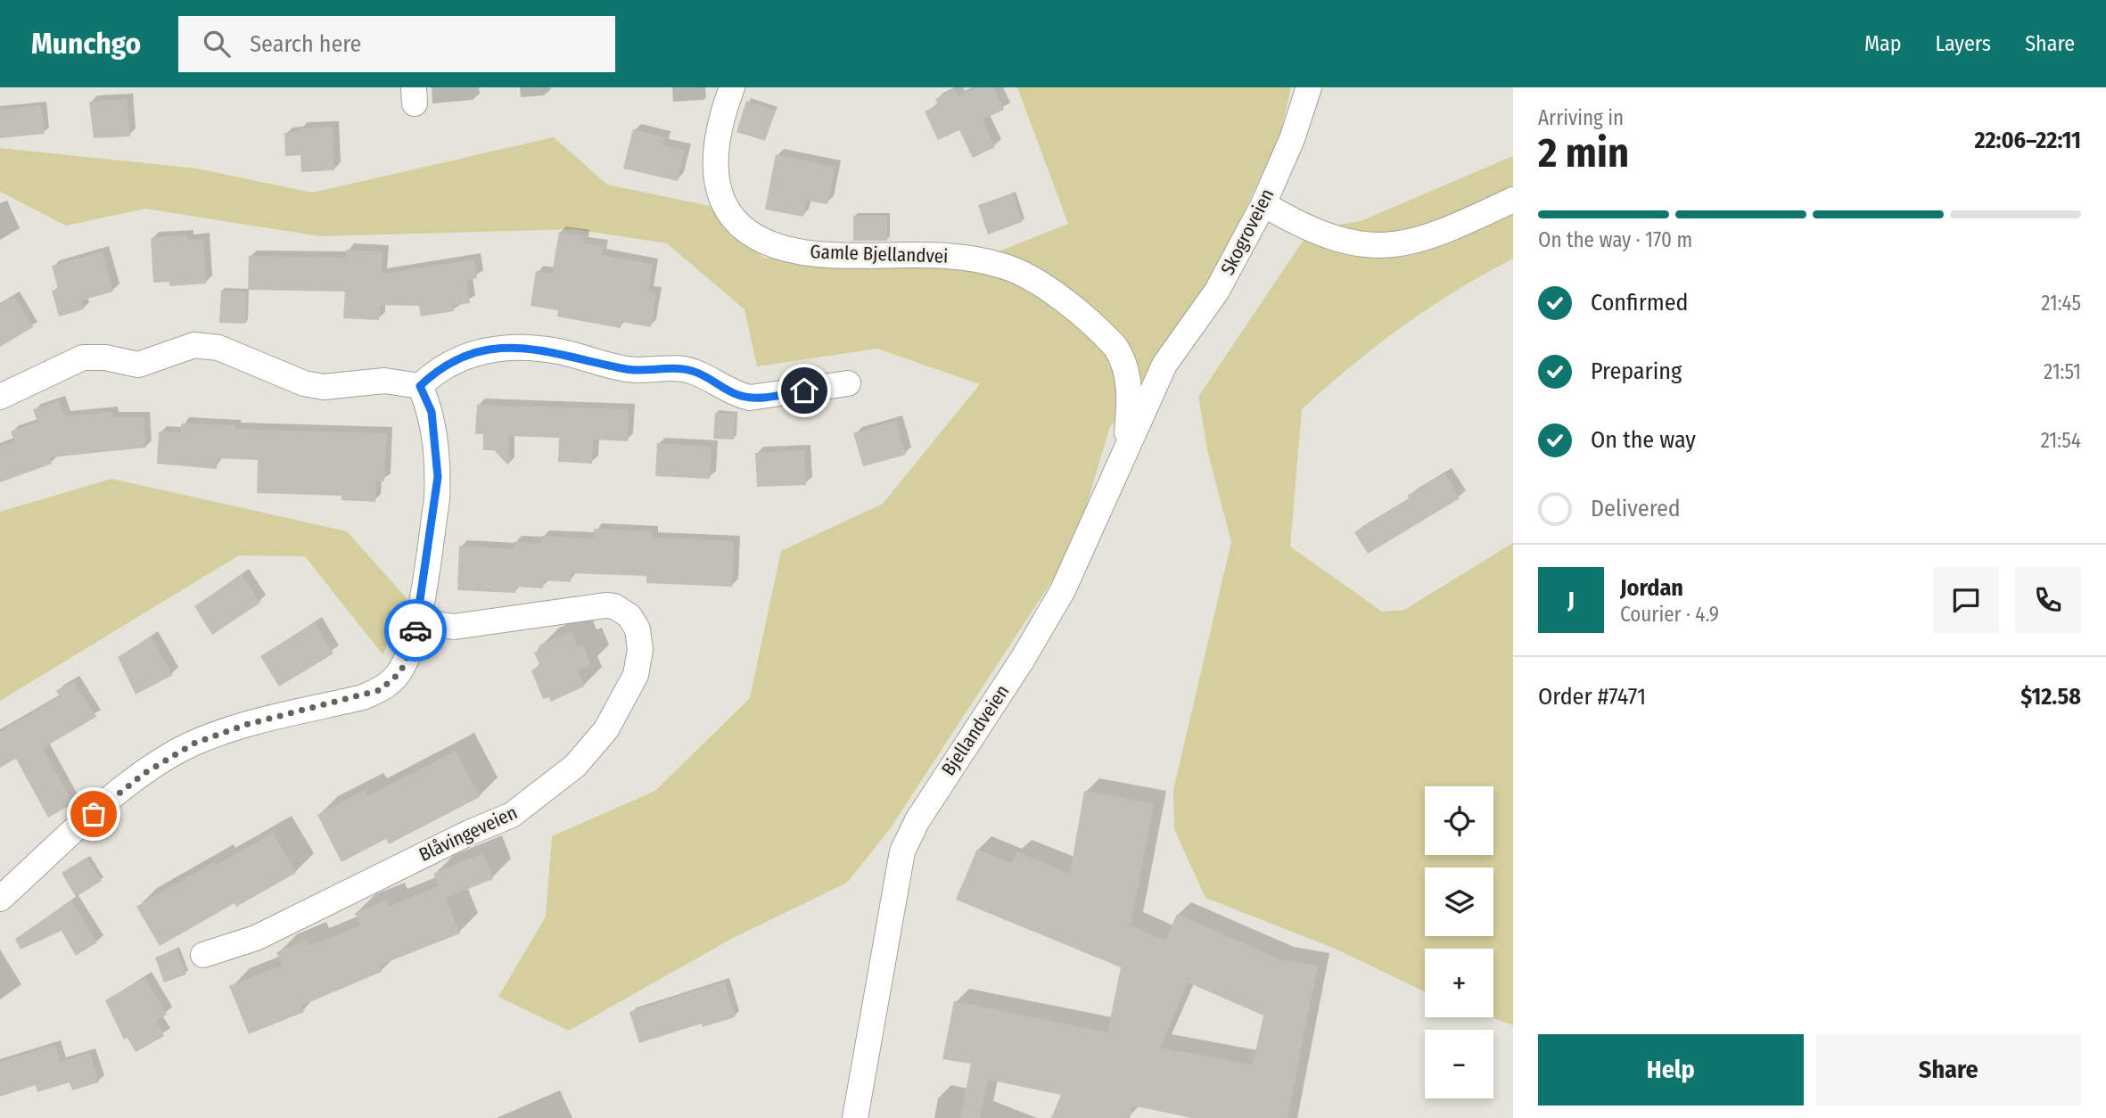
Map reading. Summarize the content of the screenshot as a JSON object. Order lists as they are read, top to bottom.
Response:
{
  "streets": {
    "street": [
      "Skogroveien",
      "Gamle Bjellandvei",
      "Bjellandveien",
      "Blåvingeveien"
    ]
  },
  "crossings": [
    ["Skogroveien", "Bjellandveien"],
    ["Gamle Bjellandvei", "Bjellandveien"]
  ],
  "page": {
    "header": "Munchgo",
    "search": "Search here",
    "nav": ["Map", "Layers", "Share"],
    "heading": ["2 min", "Arriving in", "22:06–22:11"],
    "panel": [
      "Jordan",
      "Courier · 4.9",
      "Order #7471",
      "$12.58"
    ],
    "bar": "On the way · 170 m",
    "list": [
      ["Confirmed", "21:45"],
      ["Preparing", "21:51"],
      ["On the way", "21:54"],
      "Delivered"
    ],
    "round": "J",
    "map_buttons": ["+", "−"],
    "buttons": ["Help", "Share"]
  }
}
